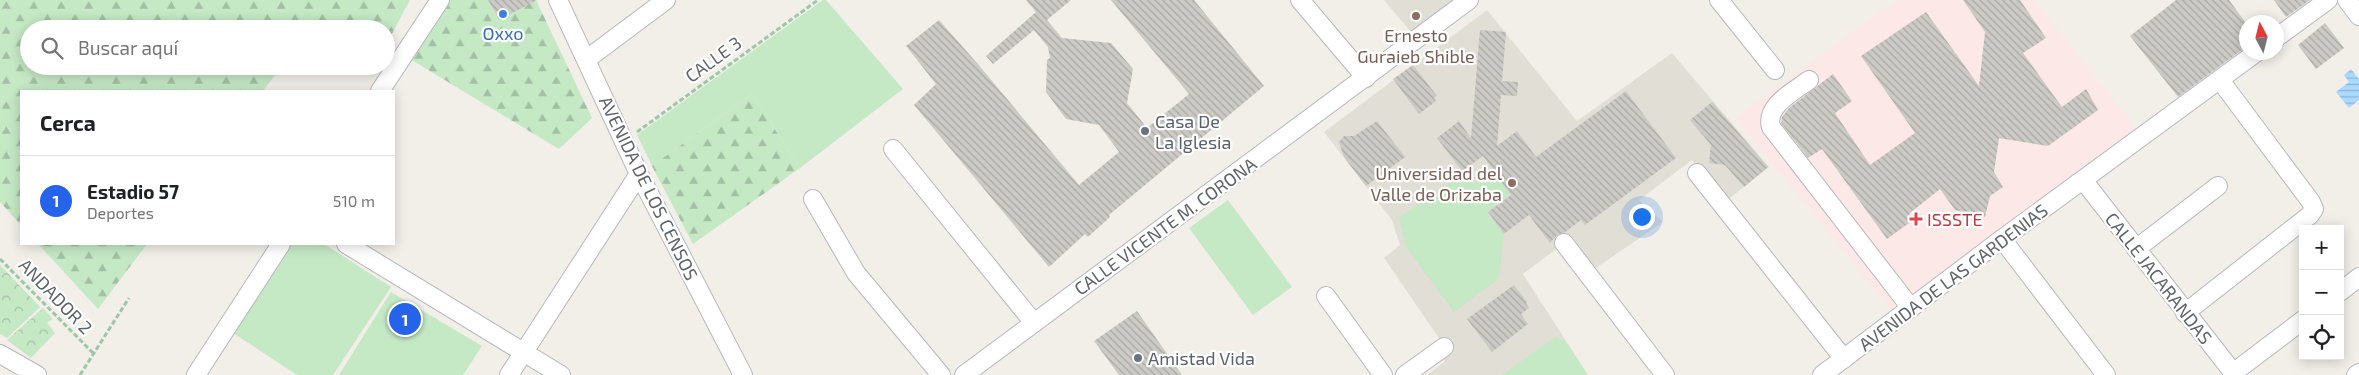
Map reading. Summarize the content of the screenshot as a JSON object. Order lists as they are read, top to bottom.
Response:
{
  "streets": {
    "street": [
      "AVENIDA DE LOS CENSOS",
      "CALLE VICENTE M. CORONA",
      "AVENIDA DE LAS GARDENIAS",
      "CALLE JACARANDAS"
    ],
    "path": ["CALLE 3", "ANDADOR 2"]
  },
  "crossings": [
    ["CALLE 3", "AVENIDA DE LOS CENSOS"],
    ["AVENIDA DE LAS GARDENIAS", "CALLE JACARANDAS"]
  ],
  "places": {
    "other": [
      "Oxxo",
      "Ernesto Guraieb Shible",
      "Casa De La Iglesia",
      "Universidad del Valle de Orizaba",
      "Amistad Vida"
    ],
    "health": ["ISSSTE"]
  },
  "north": "top",
  "page": {
    "search": "Buscar aquí",
    "heading": "Cerca",
    "list": [
      {
        "mark": "1",
        "name": "Estadio 57",
        "note": "Deportes",
        "value": "510 m"
      }
    ],
    "map_buttons": ["+", "−"],
    "pins": "1"
  }
}
